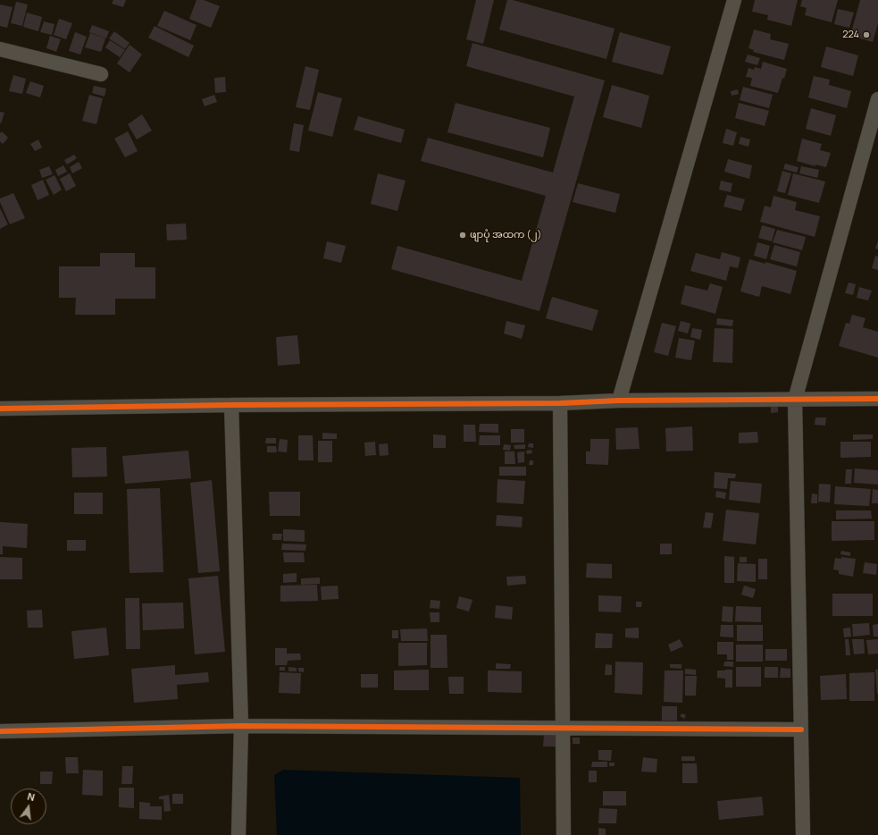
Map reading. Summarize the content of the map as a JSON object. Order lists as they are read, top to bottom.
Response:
{
  "places": ["224", "ဖျာပုံ အထက (၂)"],
  "north": "top"
}
